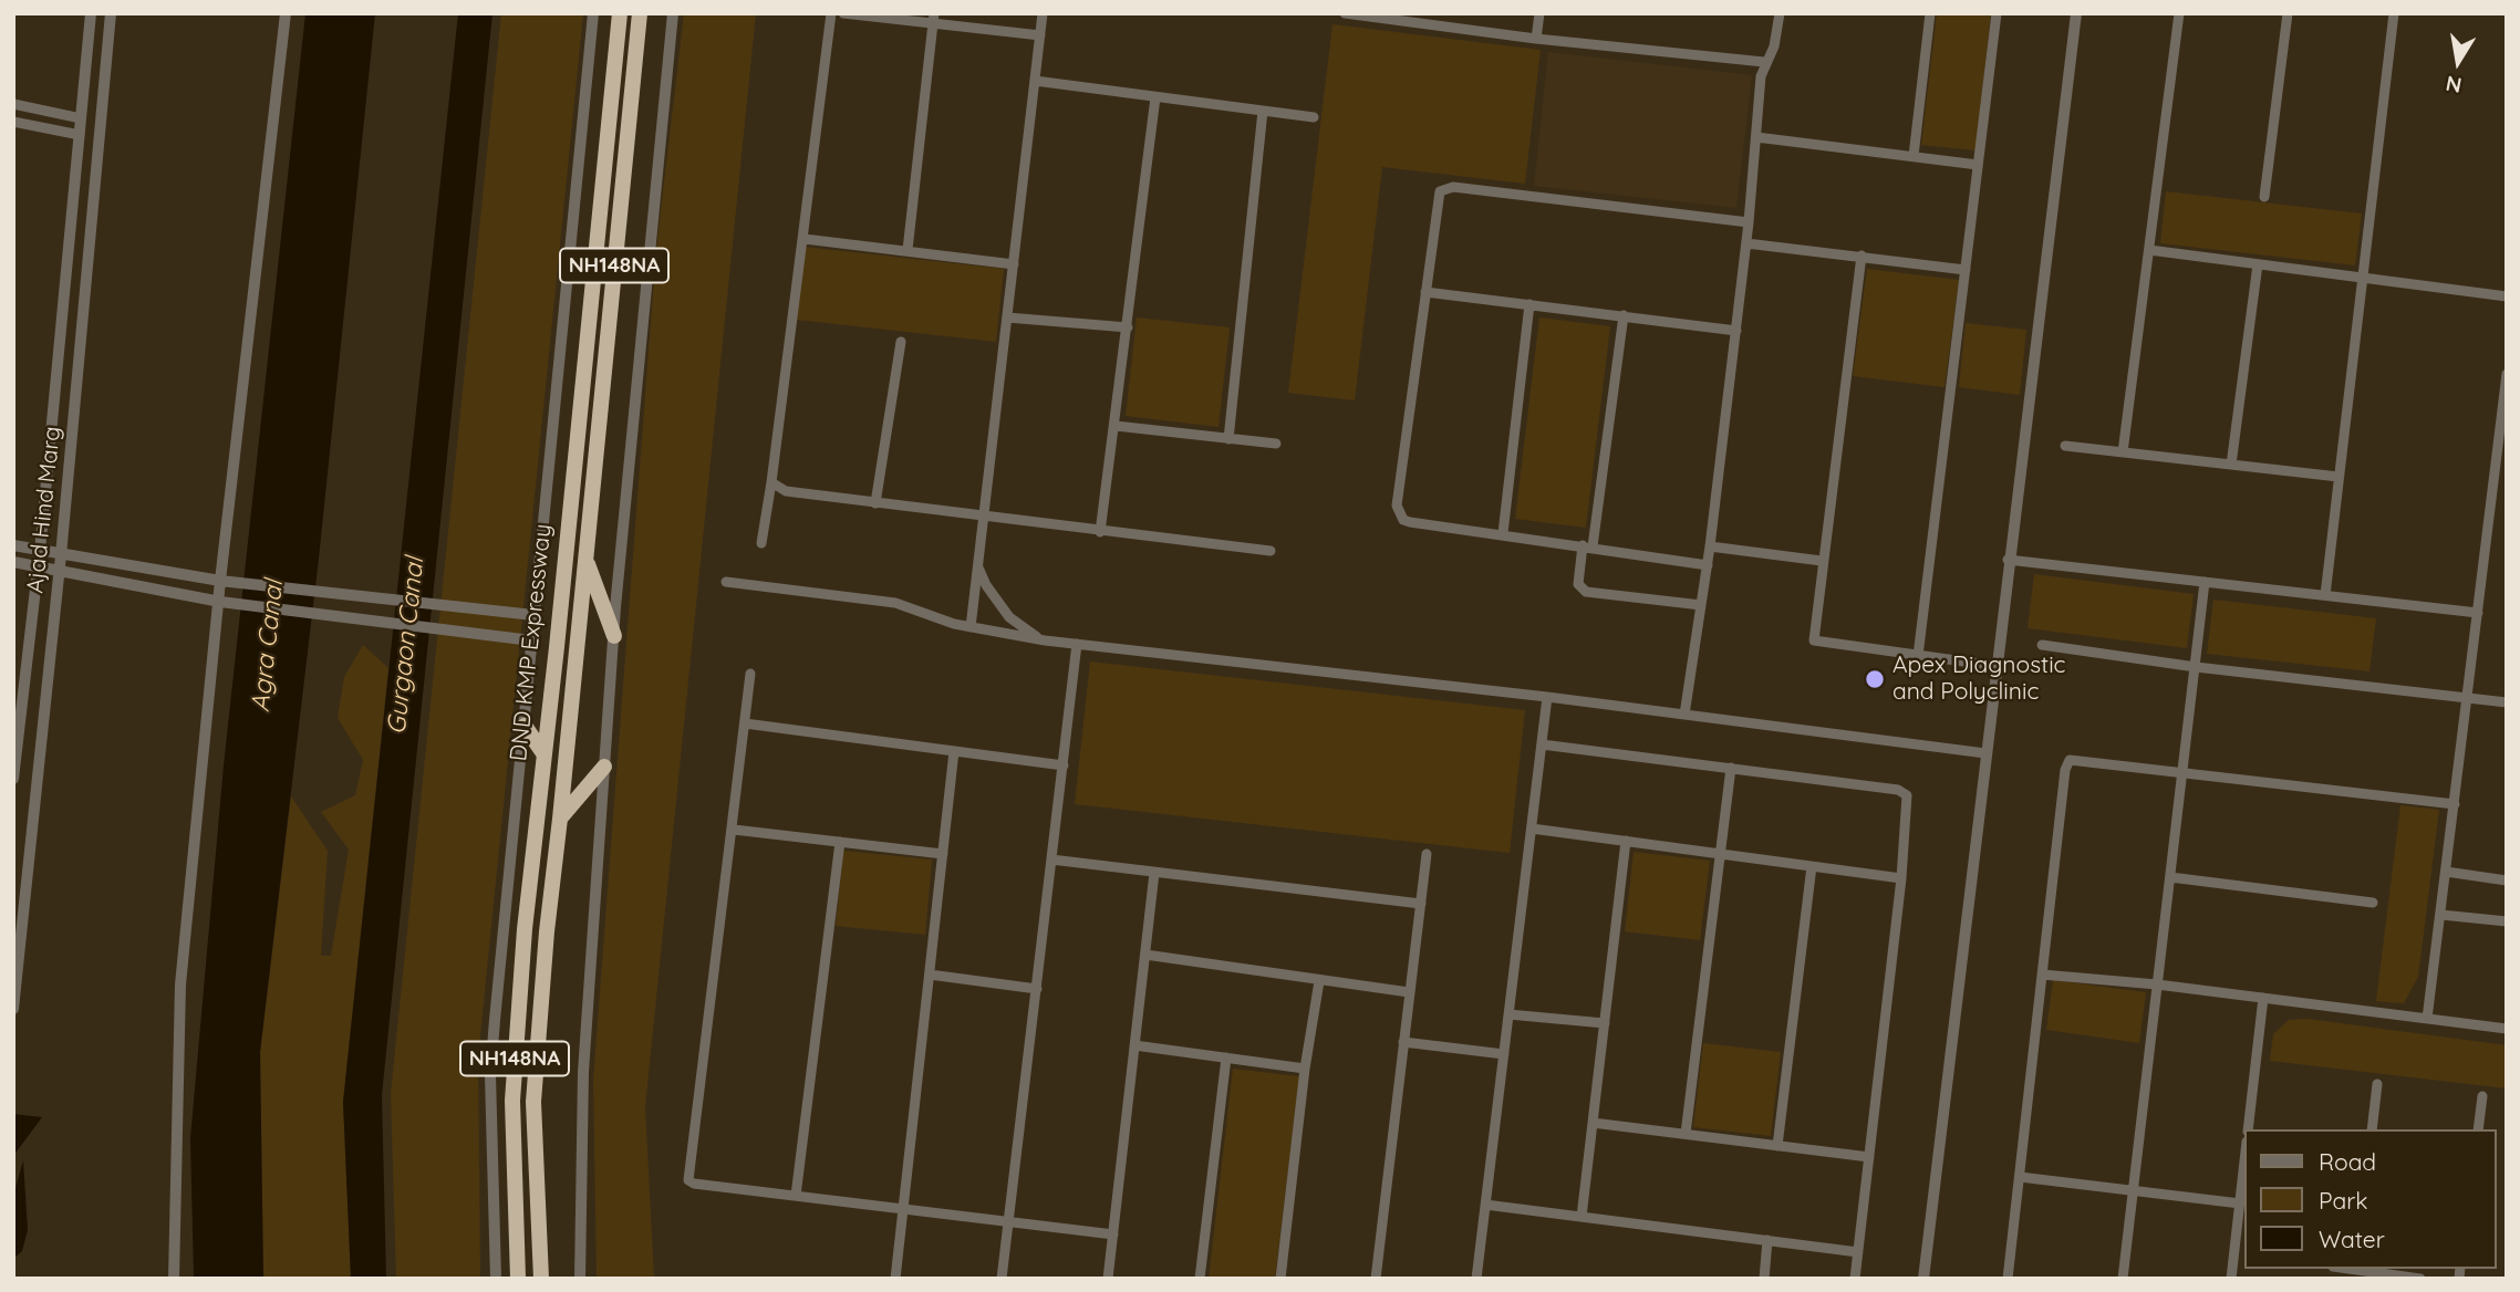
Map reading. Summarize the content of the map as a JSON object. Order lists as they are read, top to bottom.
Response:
{
  "streets": {
    "highway": ["NH148NA", "DND KMP Expressway"],
    "street": ["Ajad Hind Marg"]
  },
  "water": ["Agra Canal", "Gurgaon Canal"],
  "places": ["Apex Diagnostic and Polyclinic"],
  "legend": ["Road", "Park", "Water"],
  "north": "bottom"
}
